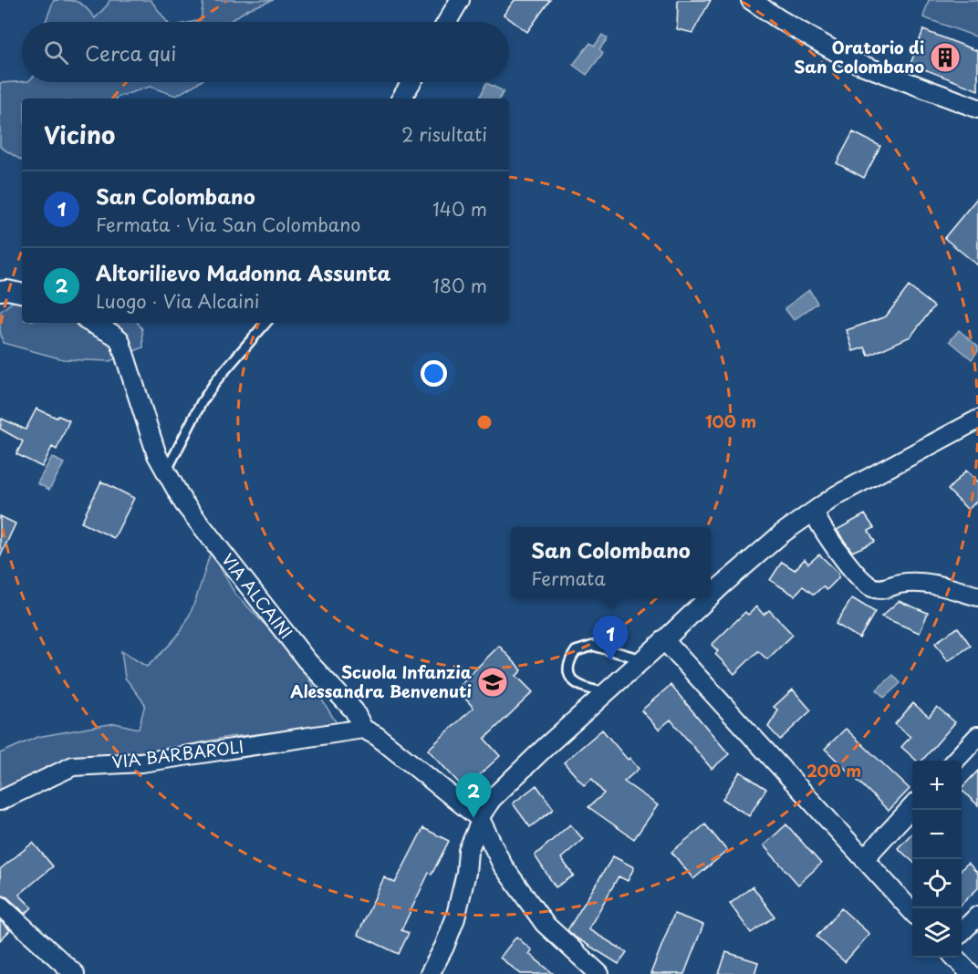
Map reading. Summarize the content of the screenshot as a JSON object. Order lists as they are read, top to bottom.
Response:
{
  "streets": {
    "street": ["VIA ALCAINI", "VIA BARBAROLI"]
  },
  "crossings": [
    ["VIA ALCAINI", "VIA BARBAROLI"]
  ],
  "places": {
    "building": ["Oratorio di San Colombano"],
    "school or university": ["Scuola Infanzia Alessandra Benvenuti"]
  },
  "page": {
    "search": "Cerca qui",
    "heading": ["Vicino", "2 risultati"],
    "list": [
      {
        "mark": "1",
        "name": "San Colombano",
        "note": "Fermata · Via San Colombano",
        "value": "140 m"
      },
      {
        "mark": "2",
        "name": "Altorilievo Madonna Assunta",
        "note": "Luogo · Via Alcaini",
        "value": "180 m"
      }
    ],
    "popup": ["San Colombano", "Fermata"],
    "pins": ["1", "2"],
    "map_buttons": ["+", "−"]
  },
  "rings": ["100 m", "200 m"]
}
